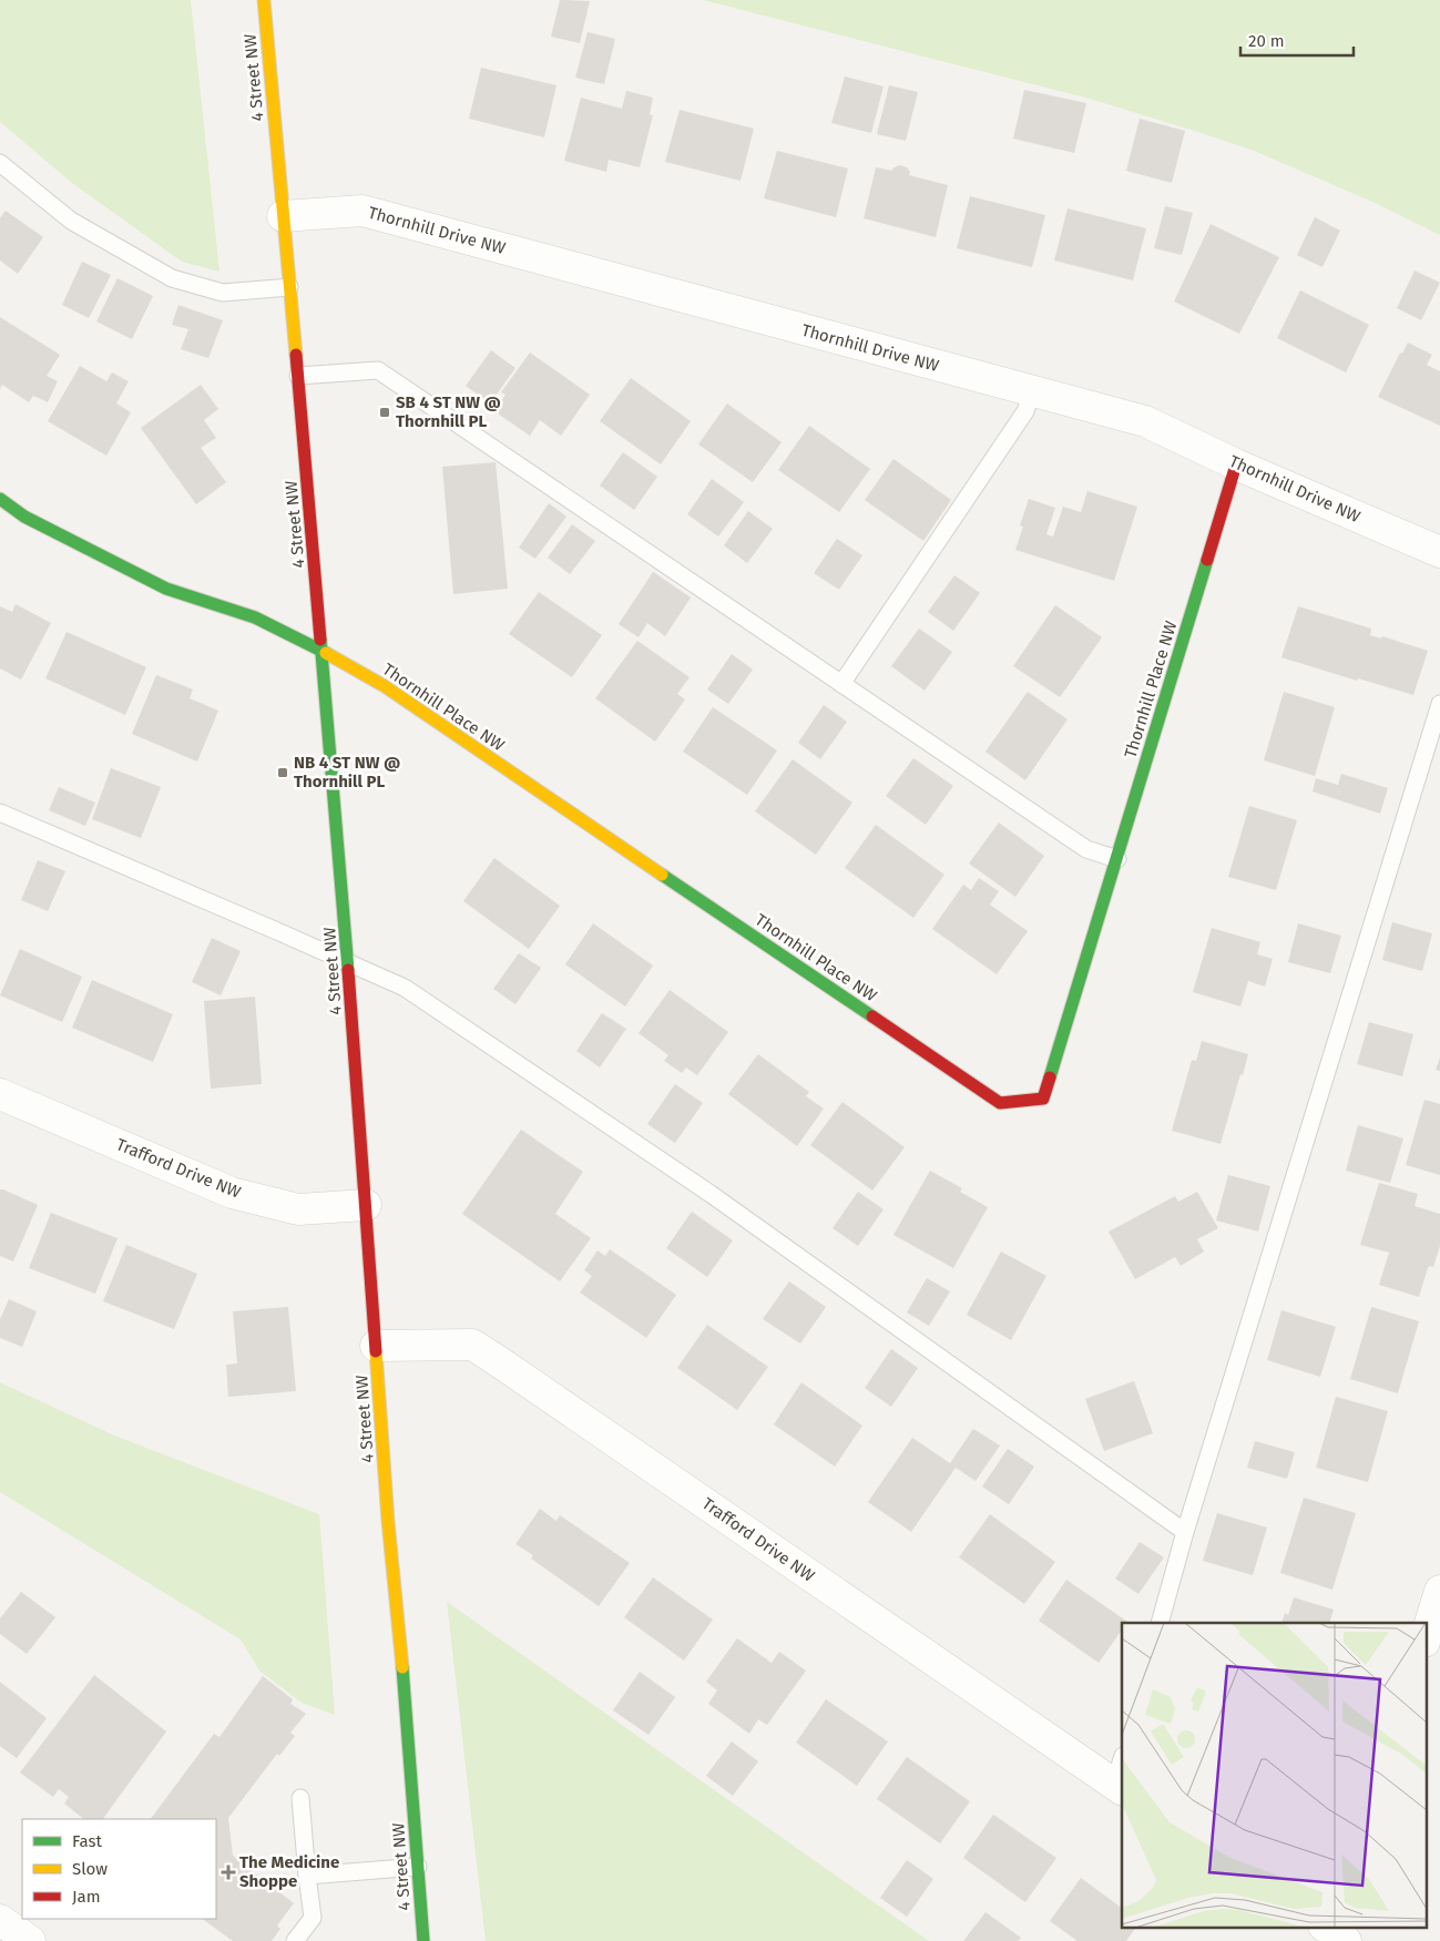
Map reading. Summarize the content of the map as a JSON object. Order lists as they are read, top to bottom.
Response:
{
  "streets": {
    "main road": ["4 Street NW", "Thornhill Place NW"],
    "street": ["Thornhill Drive NW", "Trafford Drive NW"]
  },
  "crossings": [
    ["4 Street NW", "Thornhill Drive NW"],
    ["4 Street NW", "Thornhill Place NW"],
    ["4 Street NW", "Trafford Drive NW"],
    ["Thornhill Drive NW", "Thornhill Place NW"]
  ],
  "places": {
    "transit": ["SB 4 ST NW @ Thornhill PL", "NB 4 ST NW @ Thornhill PL"],
    "health": ["The Medicine Shoppe"]
  },
  "legend": ["Fast", "Slow", "Jam"],
  "scale_bar": "20 m"
}
